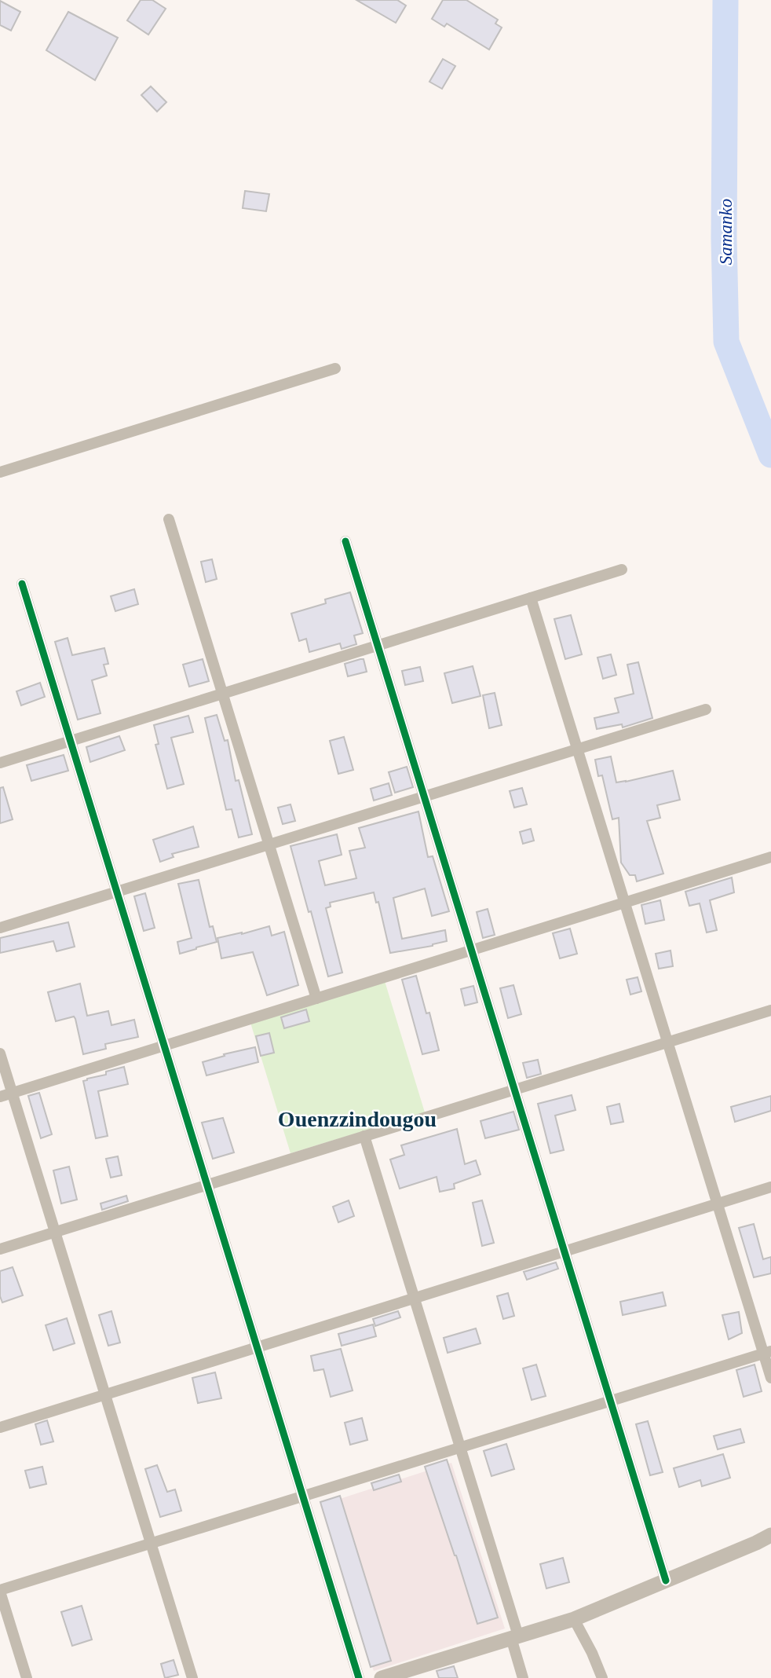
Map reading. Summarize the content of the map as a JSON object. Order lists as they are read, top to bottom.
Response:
{
  "districts": ["Ouenzzindougou"],
  "water": ["Samanko"]
}
